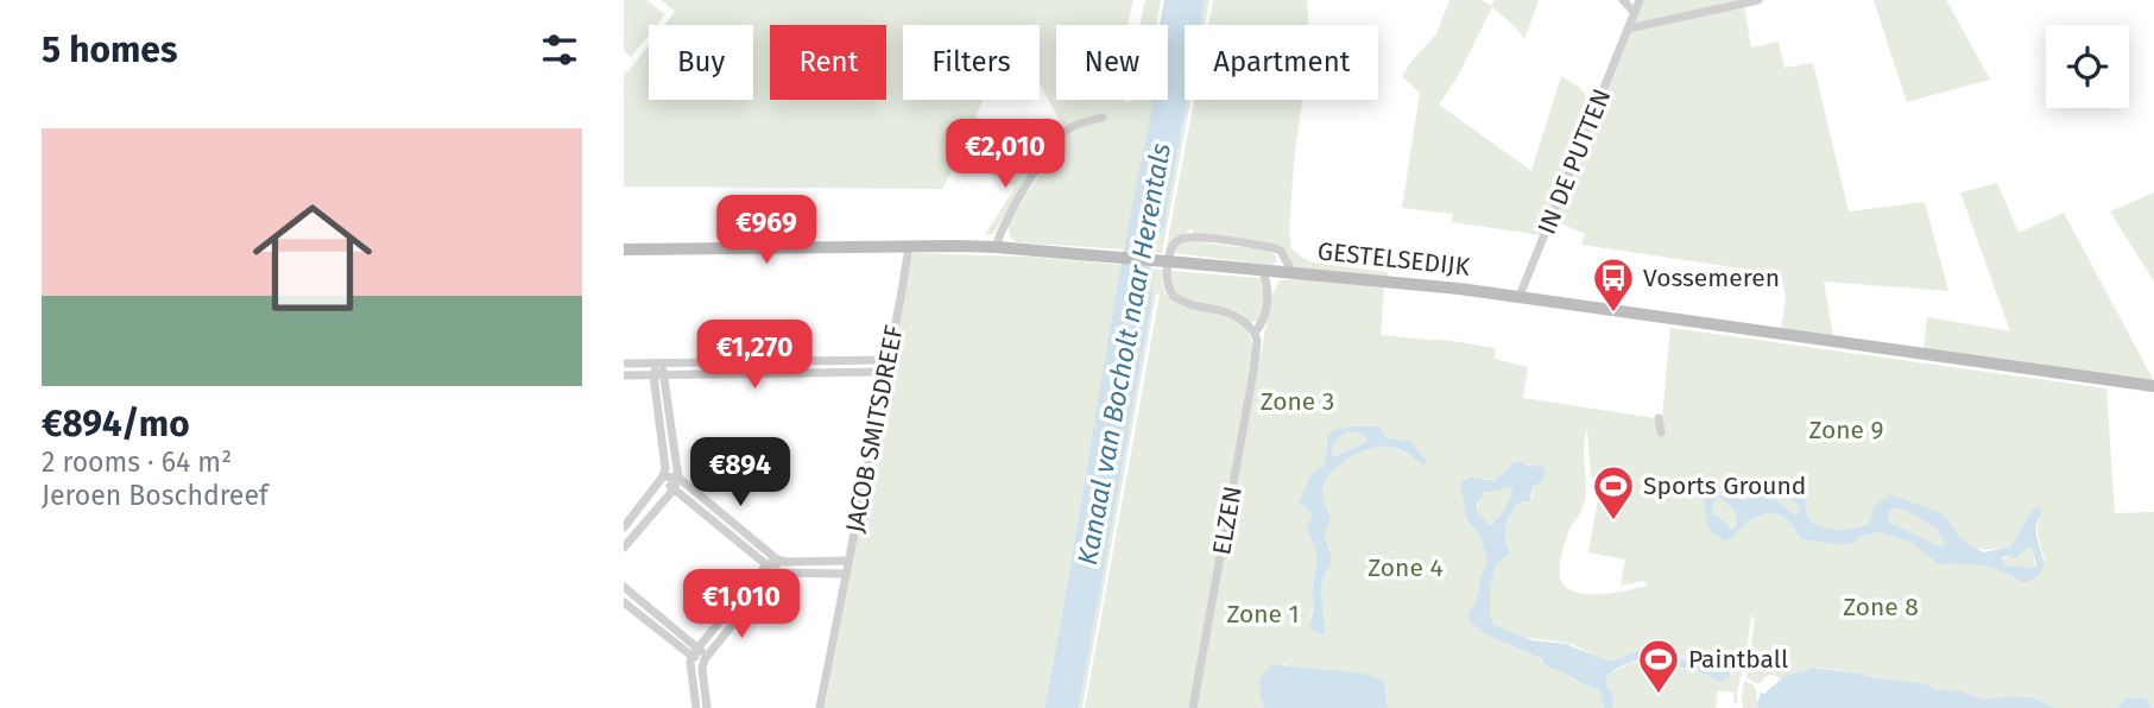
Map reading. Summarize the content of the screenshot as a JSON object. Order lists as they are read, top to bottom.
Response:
{
  "streets": {
    "main road": ["GESTELSEDIJK"],
    "street": ["IN DE PUTTEN", "JACOB SMITSDREEF", "ELZEN"]
  },
  "crossings": [
    ["IN DE PUTTEN", "GESTELSEDIJK"],
    ["GESTELSEDIJK", "JACOB SMITSDREEF"],
    ["GESTELSEDIJK", "ELZEN"]
  ],
  "water": ["Kanaal van Bocholt naar Herentals"],
  "parks": [
    "Zone 3",
    "Zone 9",
    "Zone 4",
    "Zone 8",
    "Zone 1"
  ],
  "places": {
    "bus stop": ["Vossemeren"],
    "sports": ["Sports Ground", "Paintball"]
  },
  "page": {
    "heading": "5 homes",
    "chip": [
      "Buy",
      "Rent",
      "Filters",
      "New",
      "Apartment"
    ],
    "list": [
      {
        "name": "€894/mo",
        "note": "2 rooms · 64 m² · Jeroen Boschdreef"
      }
    ],
    "price": [
      "€2,010",
      "€969",
      "€1,270",
      "€894",
      "€1,010"
    ]
  }
}
